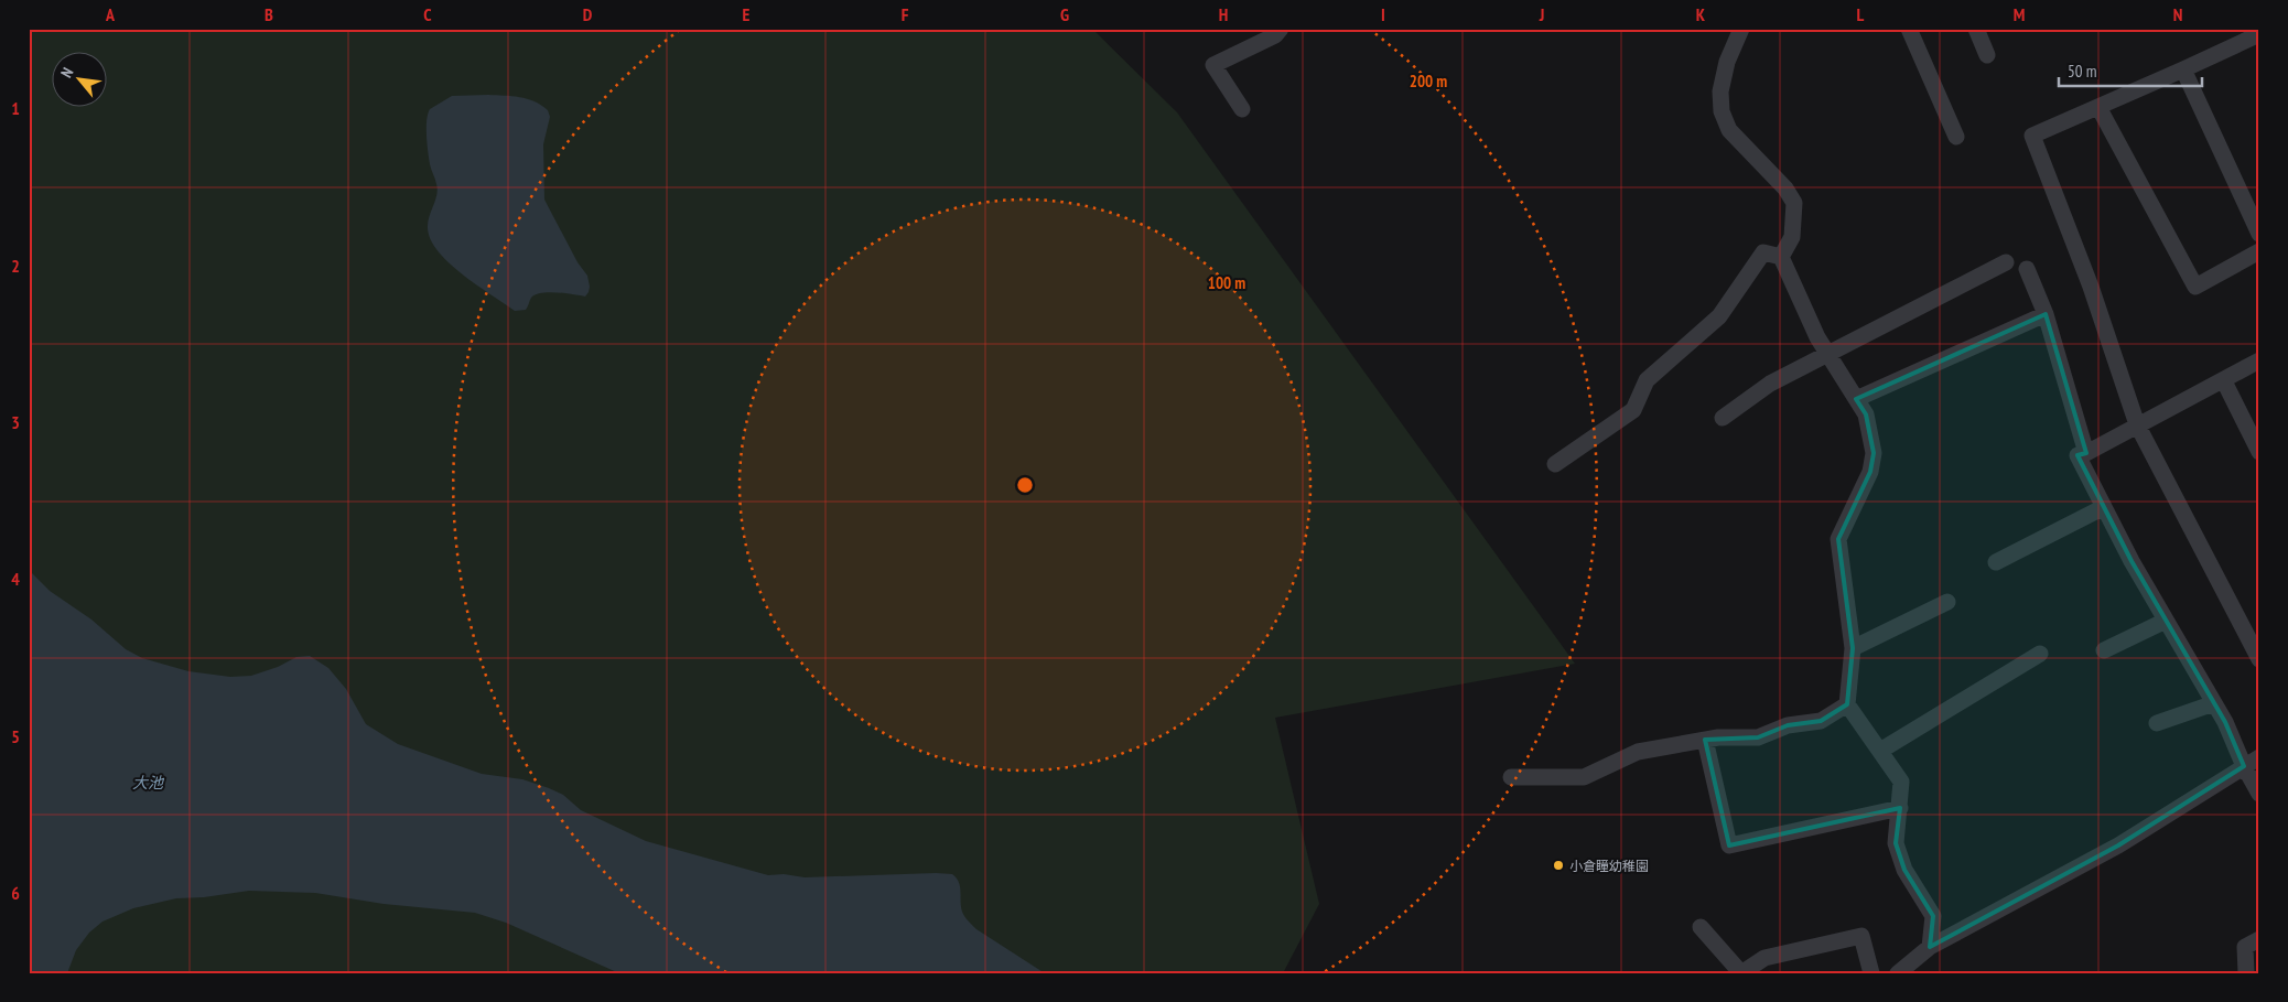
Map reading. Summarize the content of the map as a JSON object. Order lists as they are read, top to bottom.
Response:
{
  "water": ["大池"],
  "places": ["小倉瞳幼稚園"],
  "scale_bar": "50 m",
  "north": "top left",
  "grid": {
    "columns": [
      "A",
      "B",
      "C",
      "D",
      "E",
      "F",
      "G",
      "H",
      "I",
      "J",
      "K",
      "L",
      "M",
      "N"
    ],
    "rows": [
      "1",
      "2",
      "3",
      "4",
      "5",
      "6"
    ]
  },
  "rings": ["200 m", "100 m"]
}
